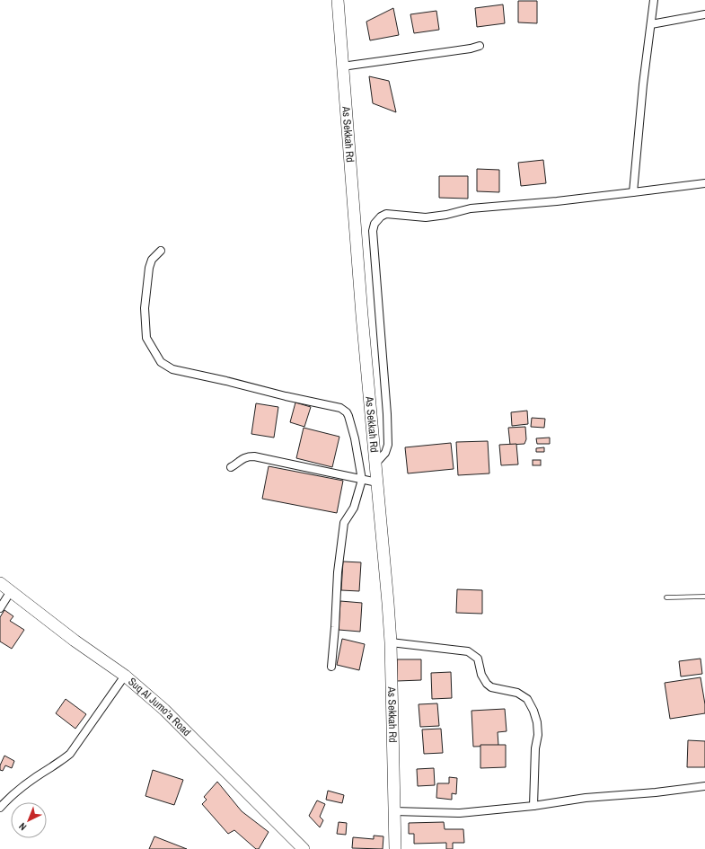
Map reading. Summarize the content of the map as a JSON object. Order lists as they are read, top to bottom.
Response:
{
  "streets": {
    "main road": ["As Sekkah Rd", "Suq Al Jumo’a Road"]
  },
  "north": "bottom left"
}
